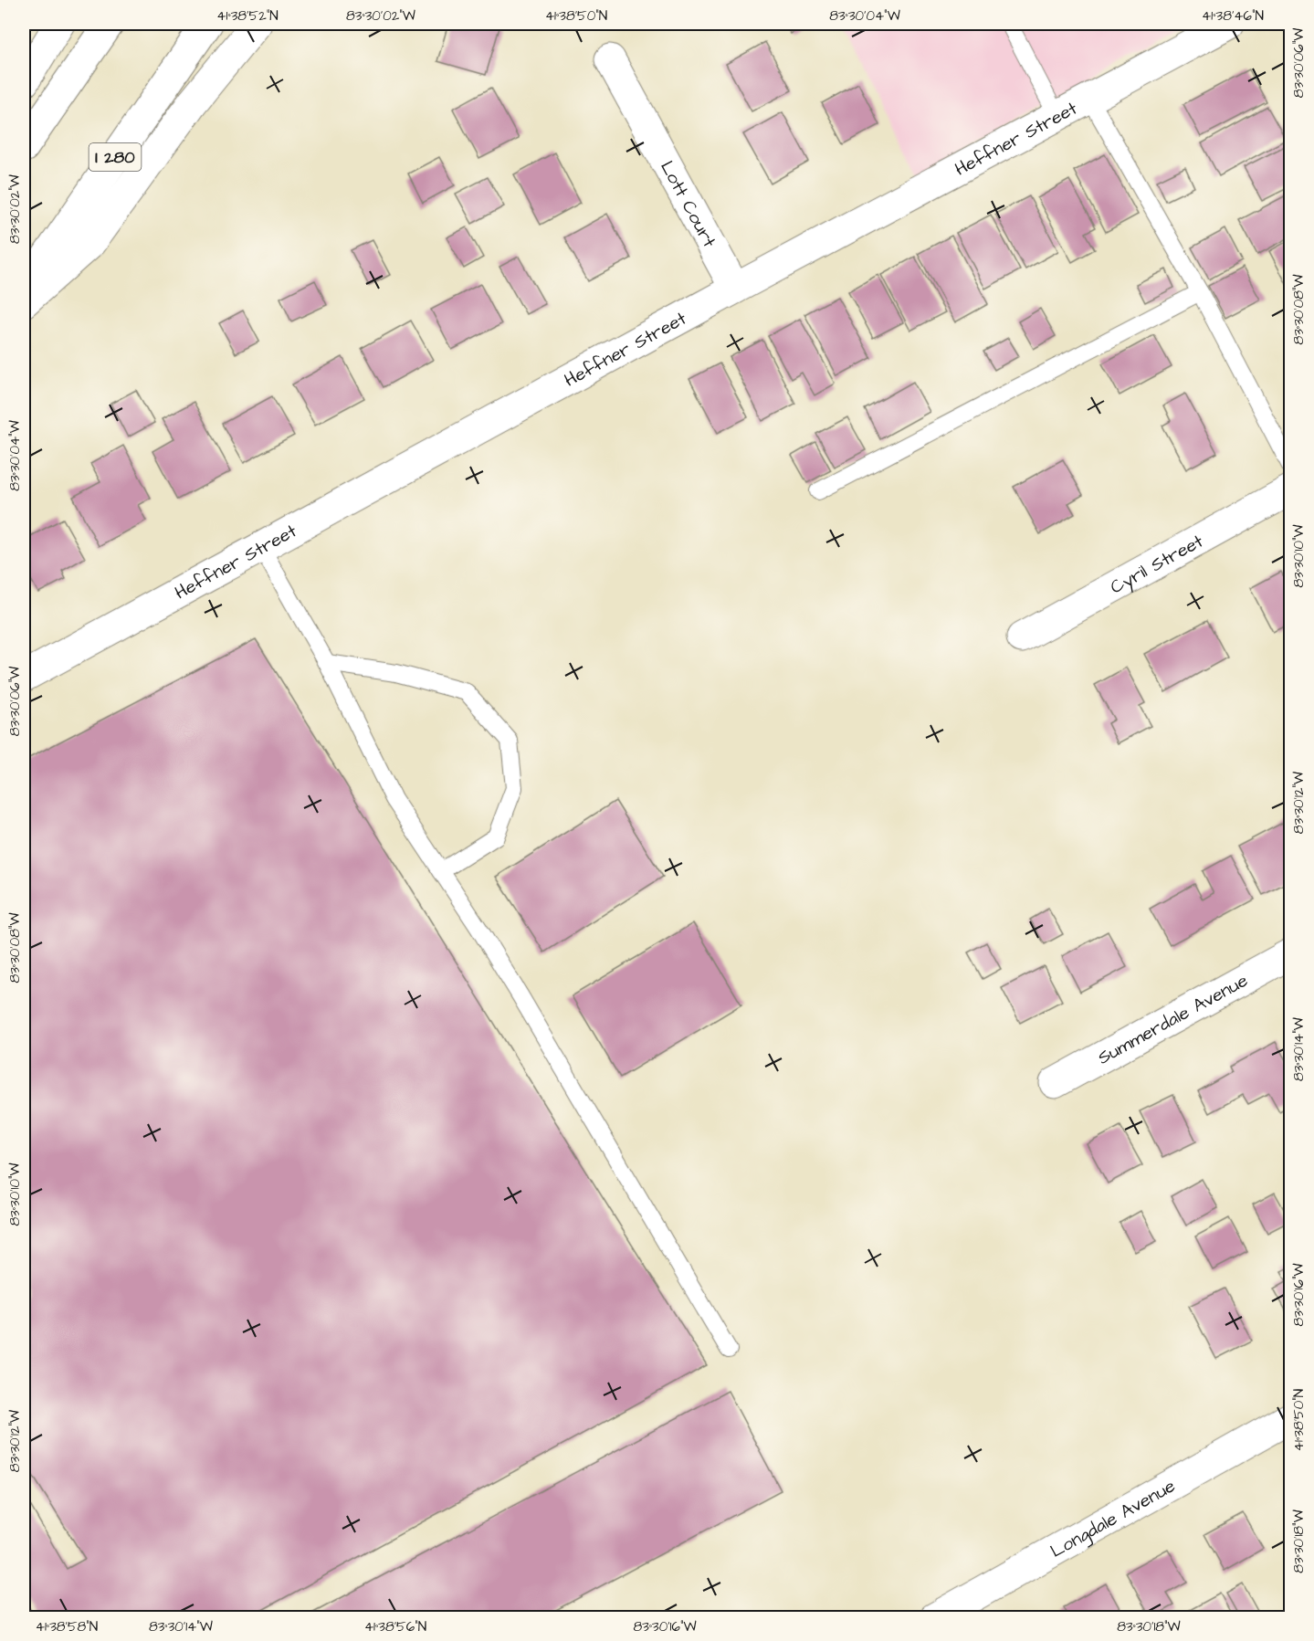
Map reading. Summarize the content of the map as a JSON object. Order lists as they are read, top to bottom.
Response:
{
  "streets": {
    "main road": [
      "Heffner Street",
      "I 280",
      "Lott Court",
      "Cyril Street",
      "Summerdale Avenue",
      "Longdale Avenue"
    ]
  },
  "crossings": [
    ["Heffner Street", "Lott Court"]
  ],
  "coordinates": [
    "41°38'52\"N",
    "83°30'02\"W",
    "41°38'50\"N",
    "83°30'04\"W",
    "41°38'46\"N",
    "83°30'06\"W",
    "83°30'08\"W",
    "83°30'10\"W",
    "83°30'12\"W",
    "83°30'14\"W",
    "83°30'16\"W",
    "83°30'18\"W",
    "41°38'58\"N",
    "41°38'56\"N"
  ]
}
